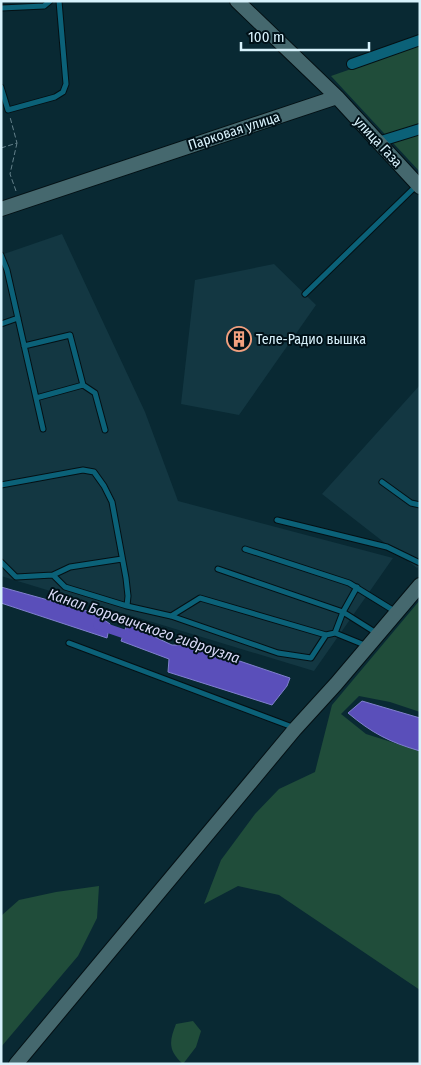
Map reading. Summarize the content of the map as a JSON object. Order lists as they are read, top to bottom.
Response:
{
  "streets": {
    "main road": ["Парковая улица", "улица Газа"]
  },
  "crossings": [
    ["Парковая улица", "улица Газа"]
  ],
  "water": ["Канал Боровичского гидроузла"],
  "places": {
    "building": ["Теле-Радио вышка"]
  },
  "scale_bar": "100 m"
}
